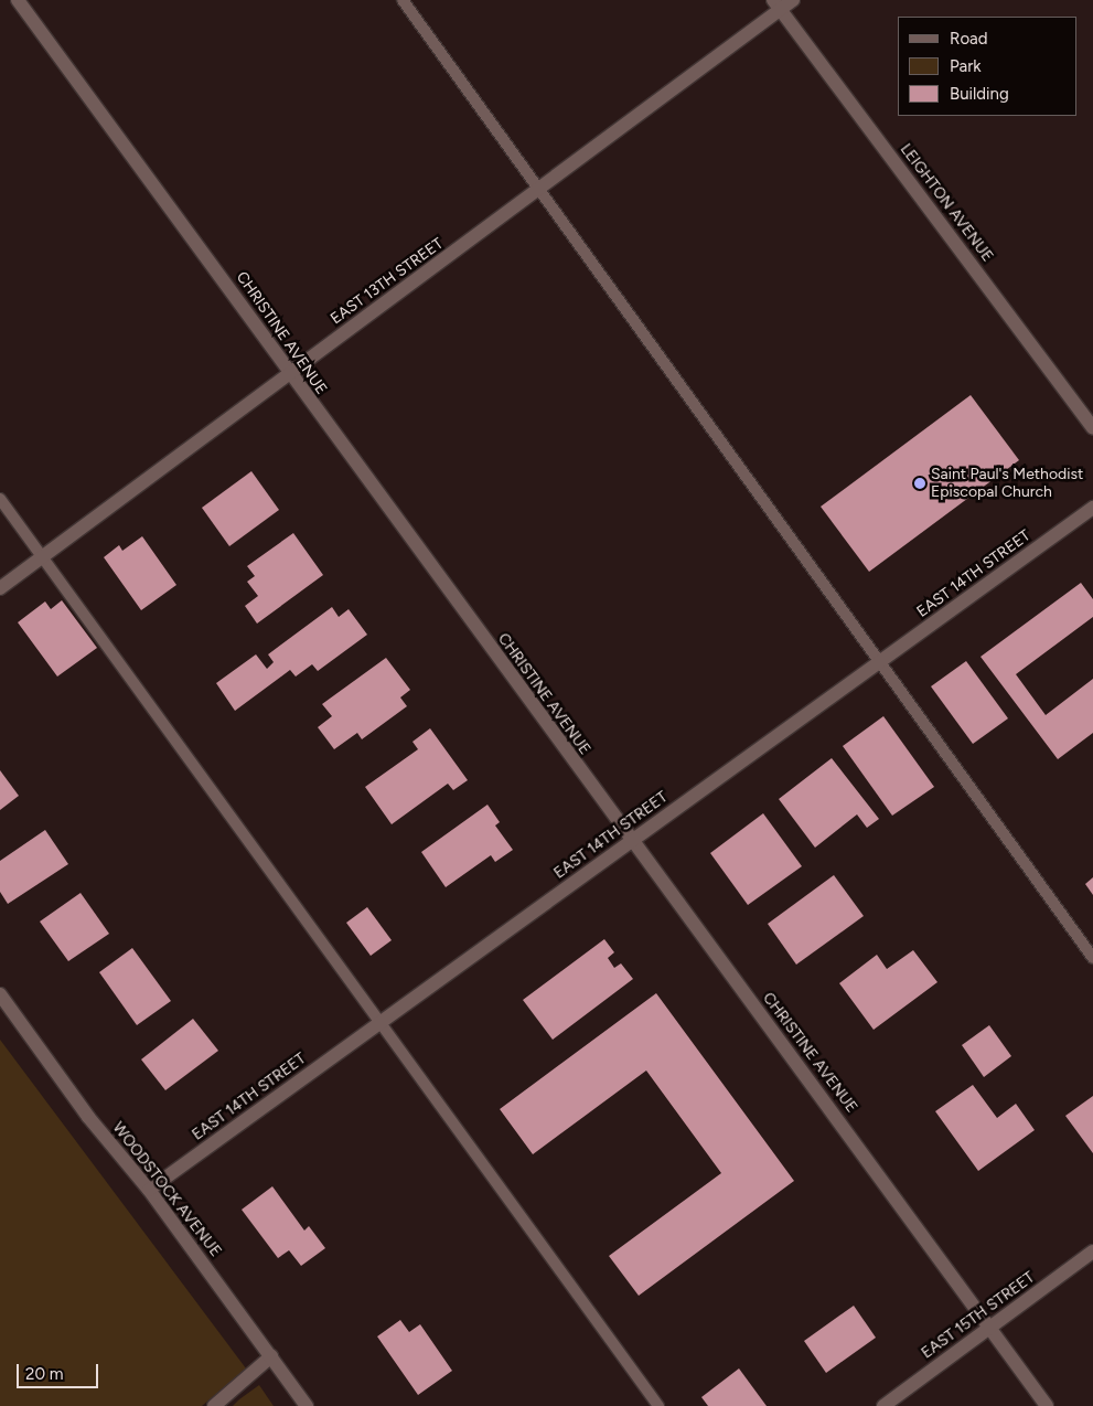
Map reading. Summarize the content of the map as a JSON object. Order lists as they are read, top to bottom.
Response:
{
  "streets": {
    "street": [
      "LEIGHTON AVENUE",
      "EAST 13TH STREET",
      "CHRISTINE AVENUE",
      "EAST 14TH STREET",
      "WOODSTOCK AVENUE",
      "EAST 15TH STREET"
    ]
  },
  "crossings": [
    ["LEIGHTON AVENUE", "EAST 13TH STREET"],
    ["EAST 13TH STREET", "CHRISTINE AVENUE"],
    ["CHRISTINE AVENUE", "EAST 14TH STREET"],
    ["CHRISTINE AVENUE", "EAST 15TH STREET"],
    ["EAST 14TH STREET", "WOODSTOCK AVENUE"]
  ],
  "places": ["Saint Paul's Methodist Episcopal Church"],
  "legend": ["Road", "Park", "Building"],
  "scale_bar": "20 m"
}
